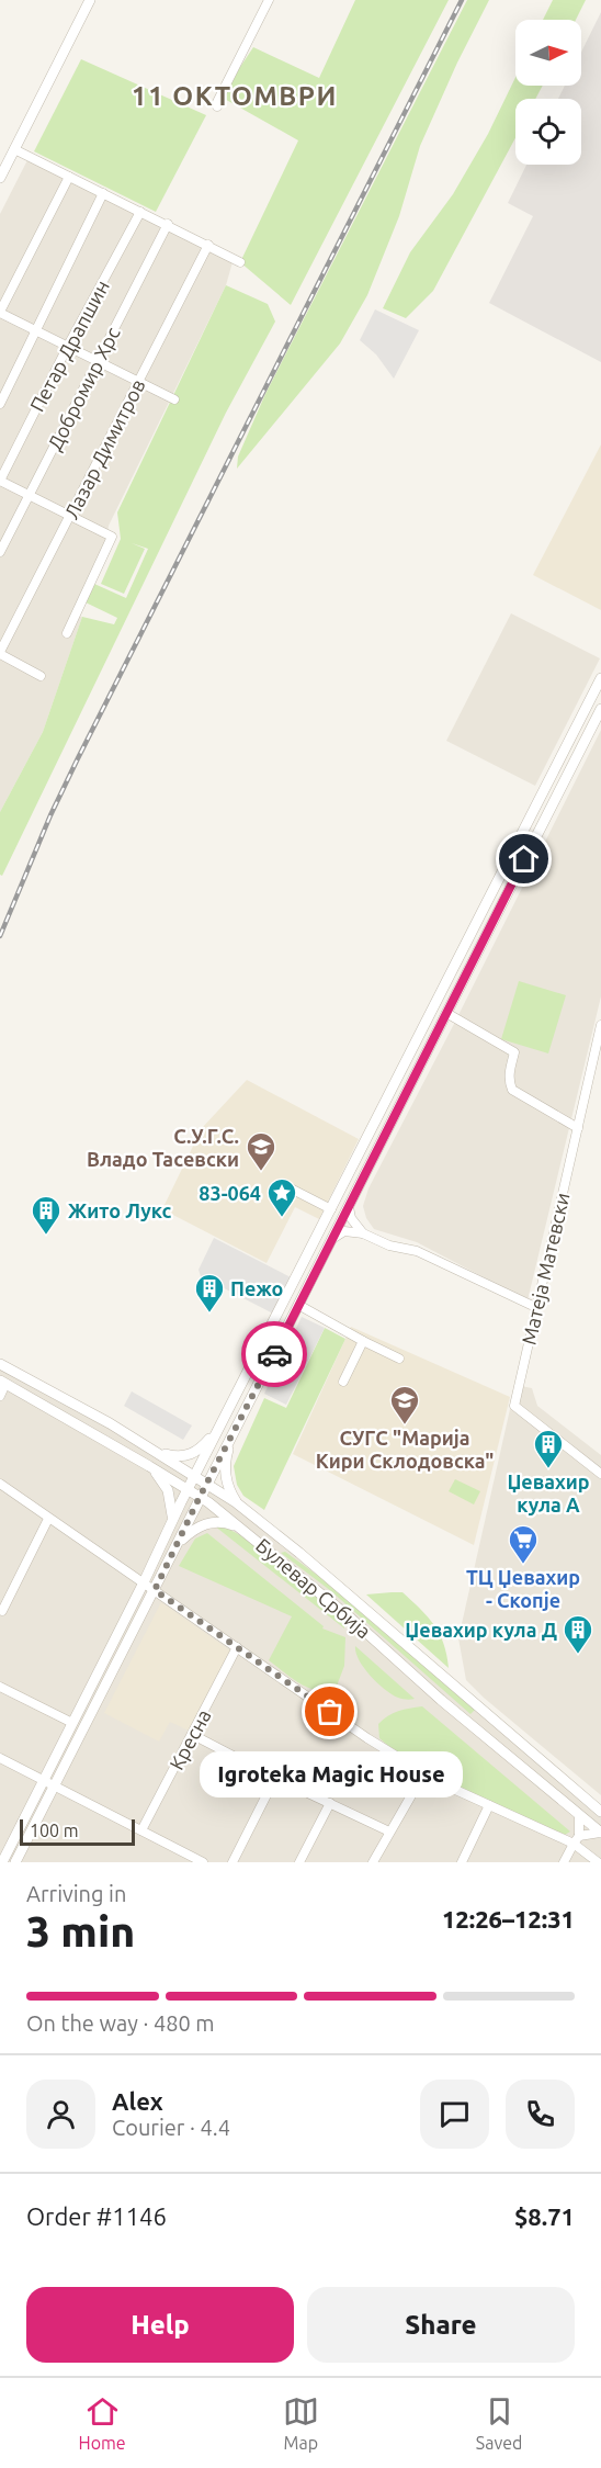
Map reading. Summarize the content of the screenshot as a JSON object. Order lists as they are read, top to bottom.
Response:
{
  "streets": {
    "street": [
      "Петар Драпшин",
      "Добромир Хрс",
      "Лазар Димитров",
      "Матеја Матевски",
      "Булевар Србија",
      "Кресна"
    ]
  },
  "districts": ["11 ОКТОМВРИ"],
  "places": {
    "school or university": ["С.У.Г.С. Владо Тасевски", "СУГС \"Марија Кири Склодовска\""],
    "place": ["83-064"],
    "building": [
      "Жито Лукс",
      "Пежо",
      "Џевахир кула А",
      "Џевахир кула Д"
    ],
    "supermarket": ["ТЦ Џевахир - Скопје"],
    "other": ["Igroteka Magic House"]
  },
  "scale_bar": "100 m",
  "north": "right",
  "page": {
    "bubble": "Igroteka Magic House",
    "scale": "100 m",
    "heading": ["3 min", "Arriving in", "12:26–12:31"],
    "panel": [
      "Alex",
      "Courier · 4.4",
      "Order #1146",
      "$8.71"
    ],
    "bar": "On the way · 480 m",
    "buttons": ["Help", "Share"],
    "tabs": ["Home", "Map", "Saved"]
  }
}
